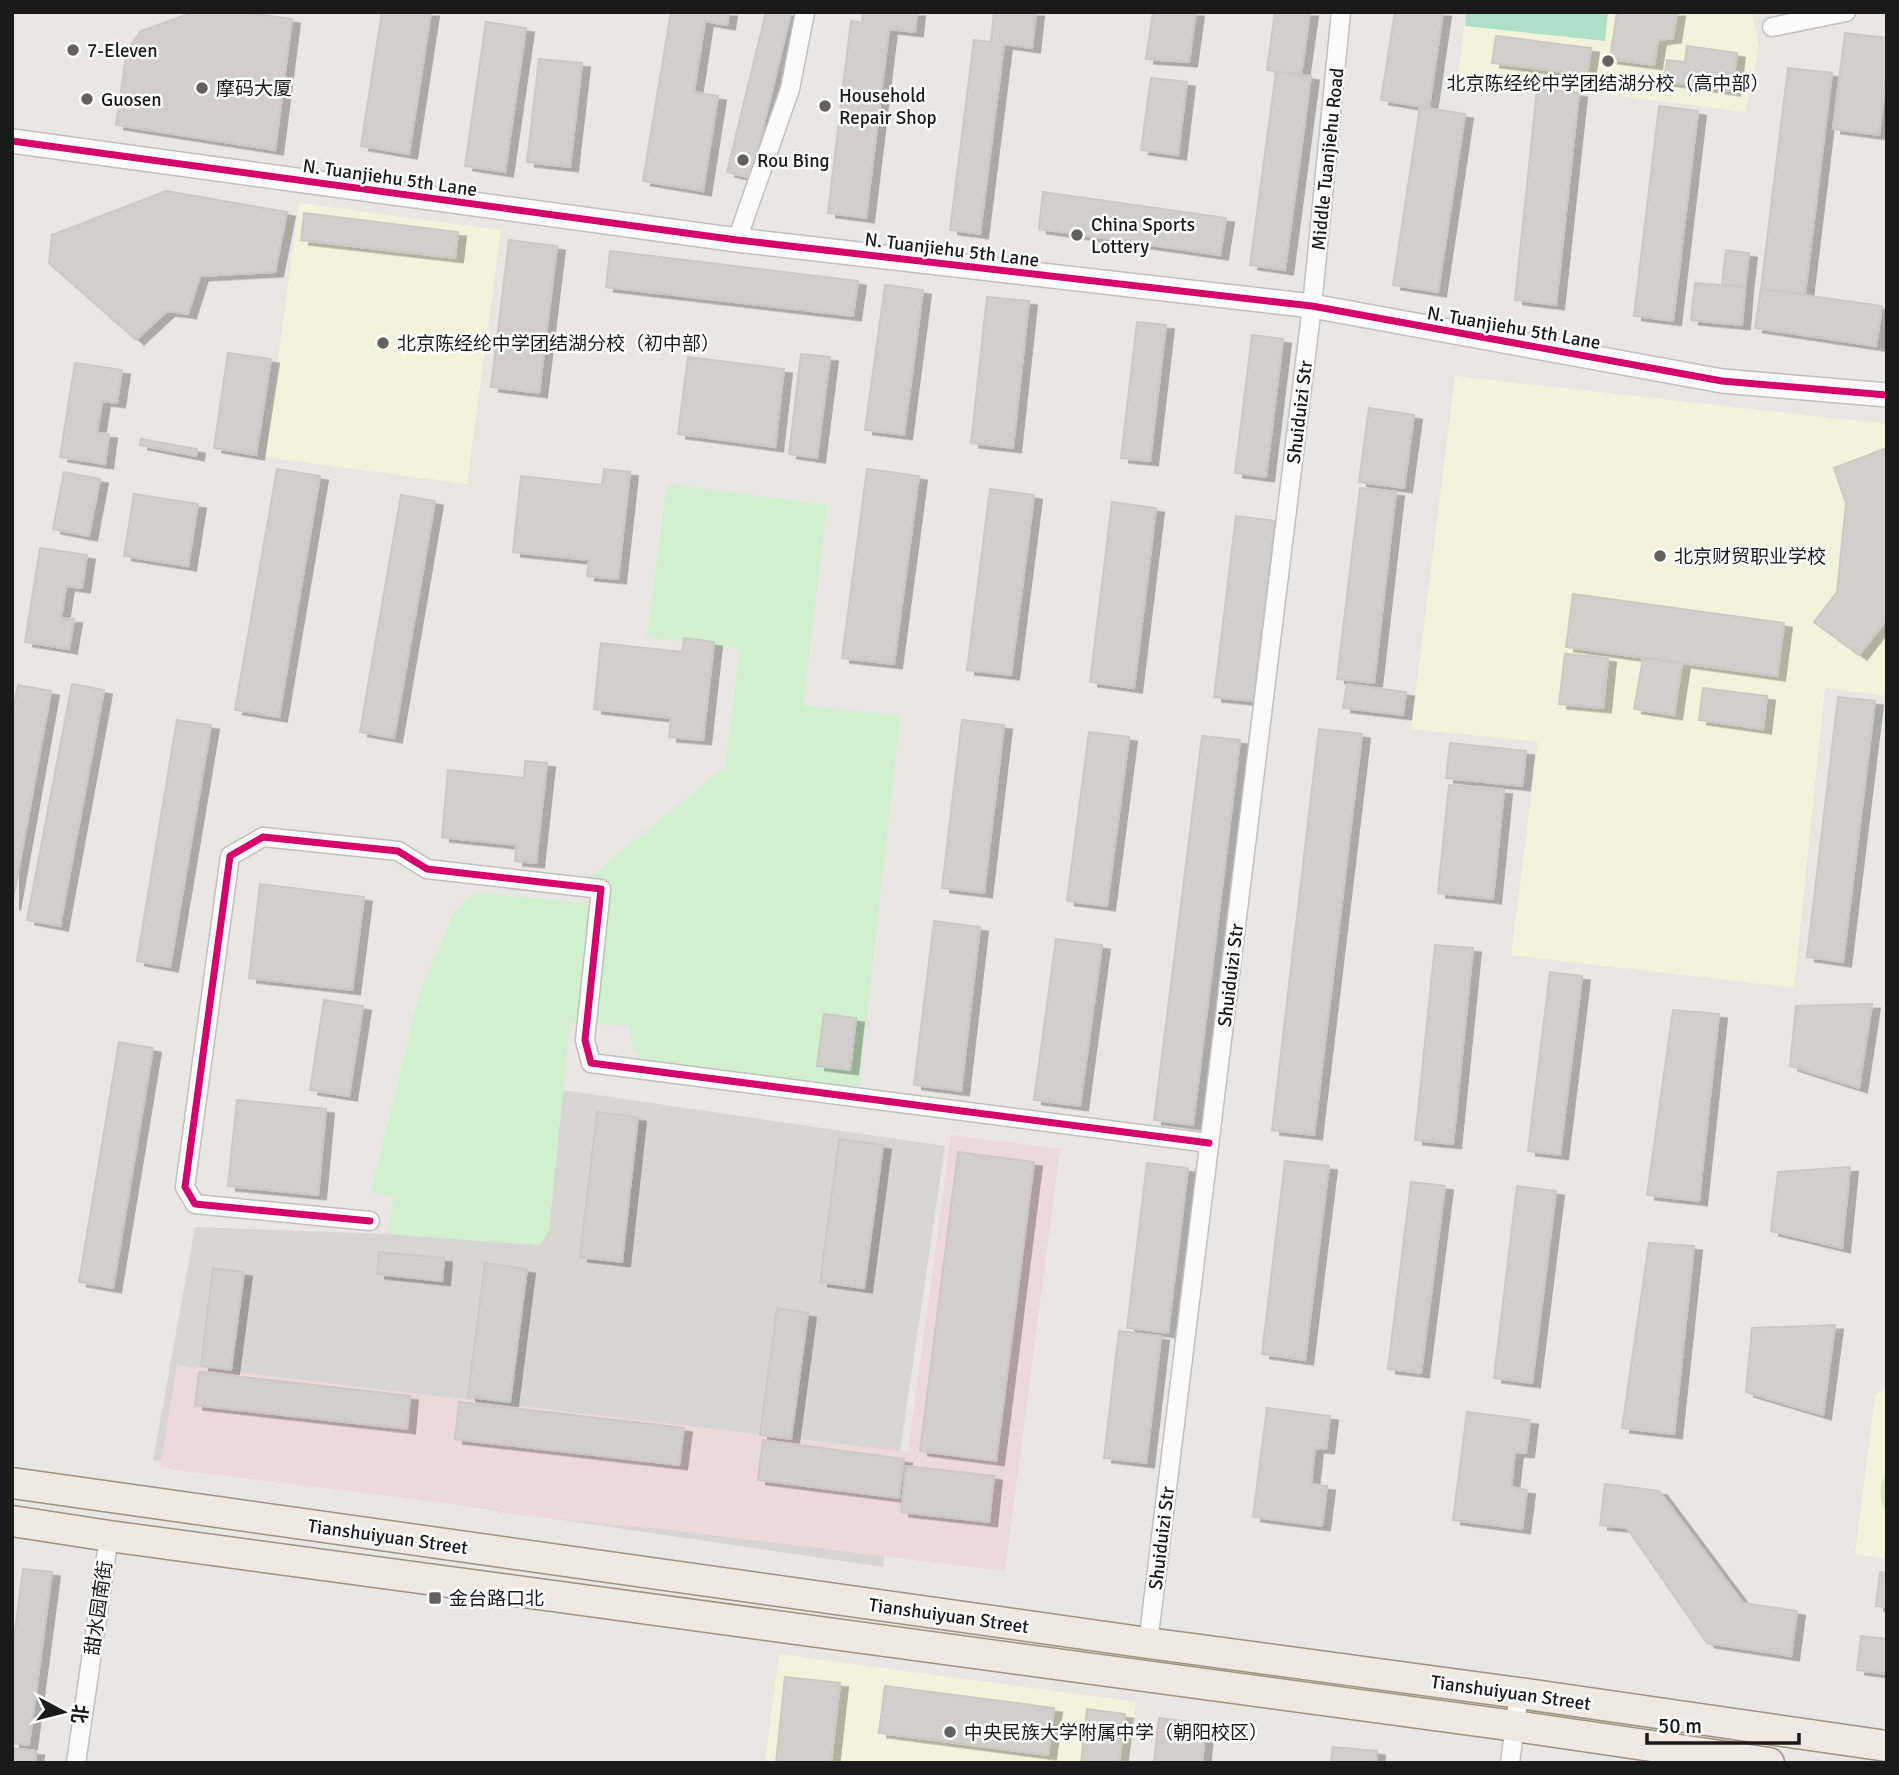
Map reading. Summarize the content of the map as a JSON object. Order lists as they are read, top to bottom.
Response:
{
  "streets": {
    "main road": ["Tianshuiyuan Street"],
    "street": [
      "Middle Tuanjiehu Road",
      "N. Tuanjiehu 5th Lane",
      "Shuiduizi Str",
      "甜水园南街"
    ]
  },
  "crossings": [
    ["Middle Tuanjiehu Road", "N. Tuanjiehu 5th Lane"],
    ["Middle Tuanjiehu Road", "Shuiduizi Str"],
    ["N. Tuanjiehu 5th Lane", "Shuiduizi Str"],
    ["Shuiduizi Str", "Tianshuiyuan Street"],
    ["Tianshuiyuan Street", "甜水园南街"]
  ],
  "places": {
    "other": [
      "7-Eleven",
      "北京陈经纶中学团结湖分校（高中部）",
      "摩码大厦",
      "Guosen",
      "Household Repair Shop",
      "Rou Bing",
      "China Sports Lottery",
      "北京陈经纶中学团结湖分校（初中部）",
      "北京财贸职业学校",
      "中央民族大学附属中学（朝阳校区）"
    ],
    "transit": ["金台路口北"]
  },
  "scale_bar": "50 m",
  "north": "right"
}
